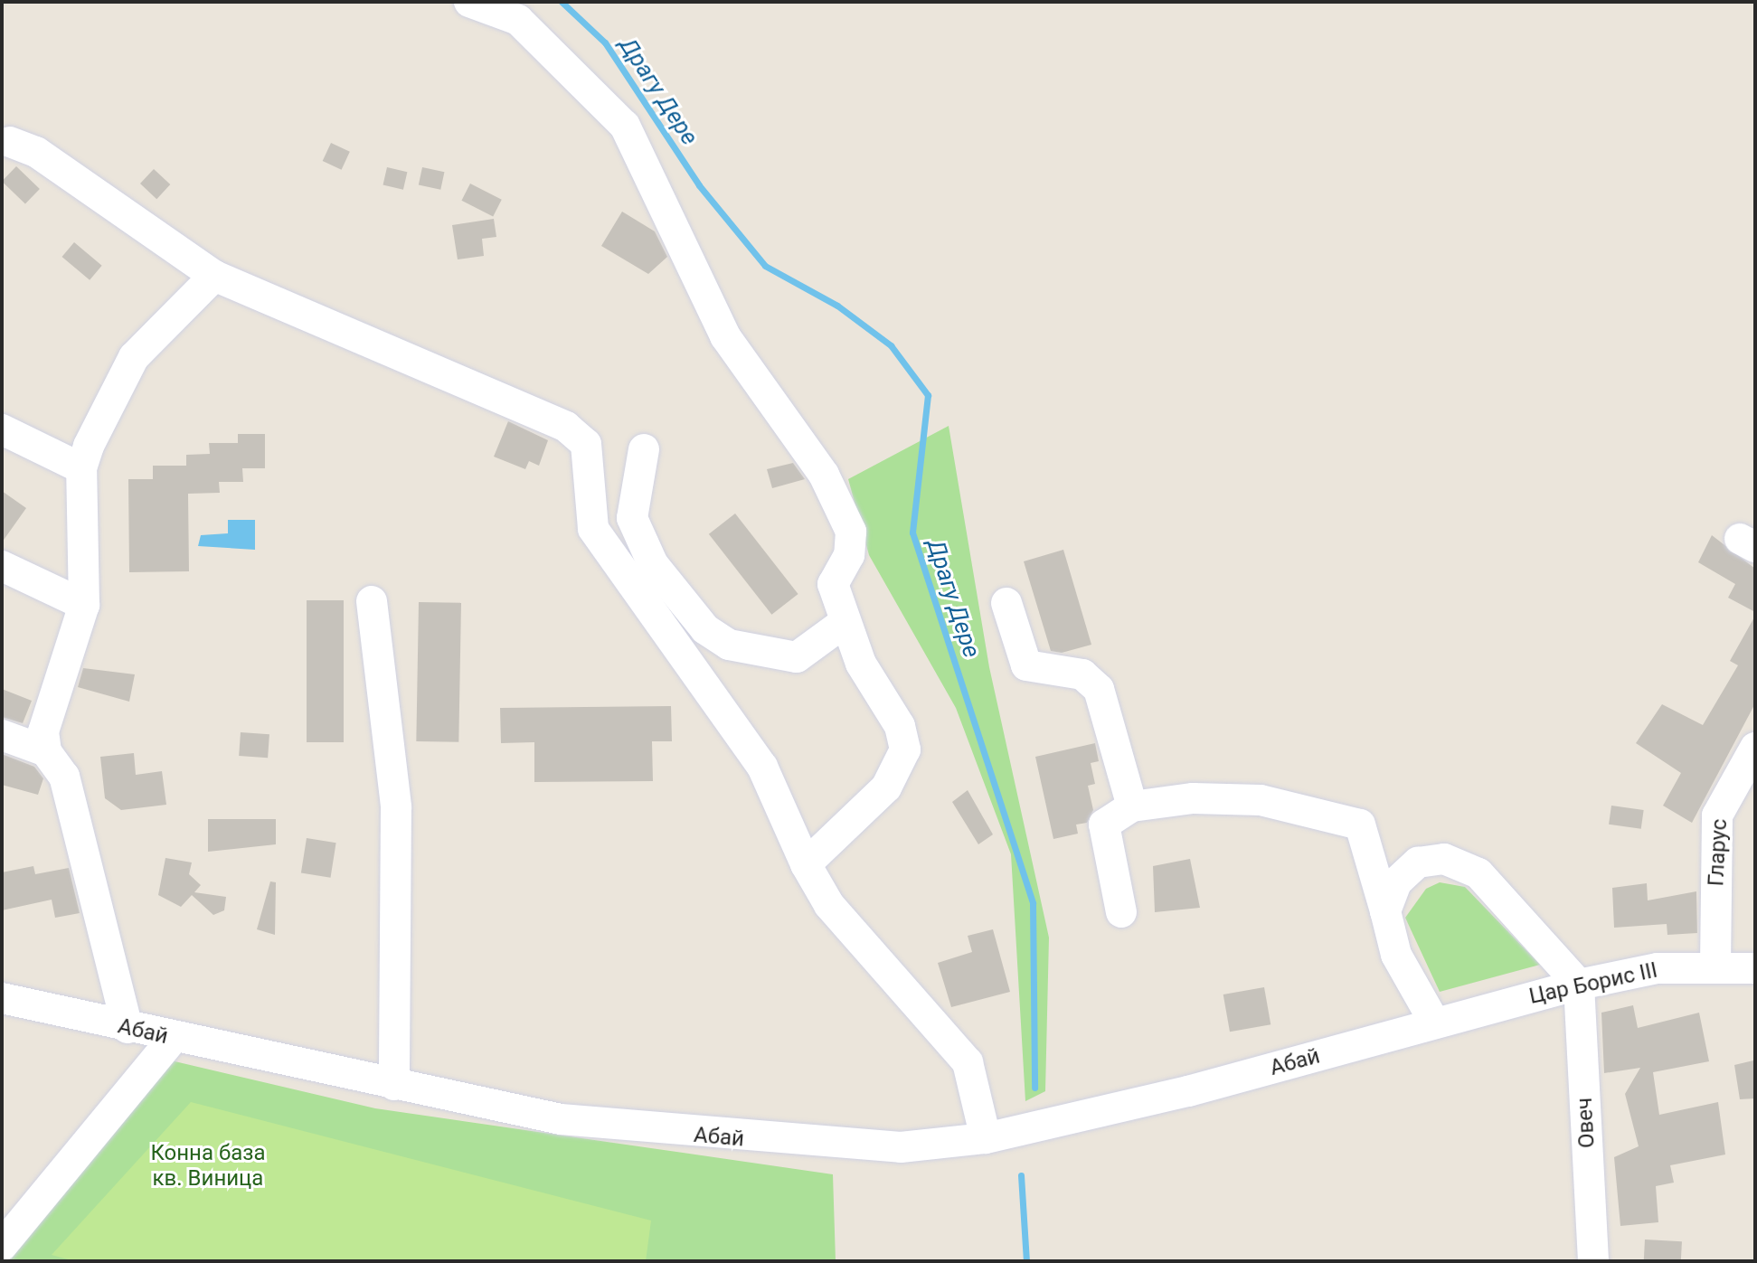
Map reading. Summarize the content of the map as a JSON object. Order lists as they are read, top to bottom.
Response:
{
  "streets": {
    "street": [
      "Гларус",
      "Цар Борис III",
      "Абай",
      "Овеч"
    ]
  },
  "crossings": [
    ["Гларус", "Цар Борис III"],
    ["Цар Борис III", "Абай"],
    ["Цар Борис III", "Овеч"]
  ],
  "water": ["Драгу Дере"],
  "parks": ["Конна база кв. Виница"]
}
